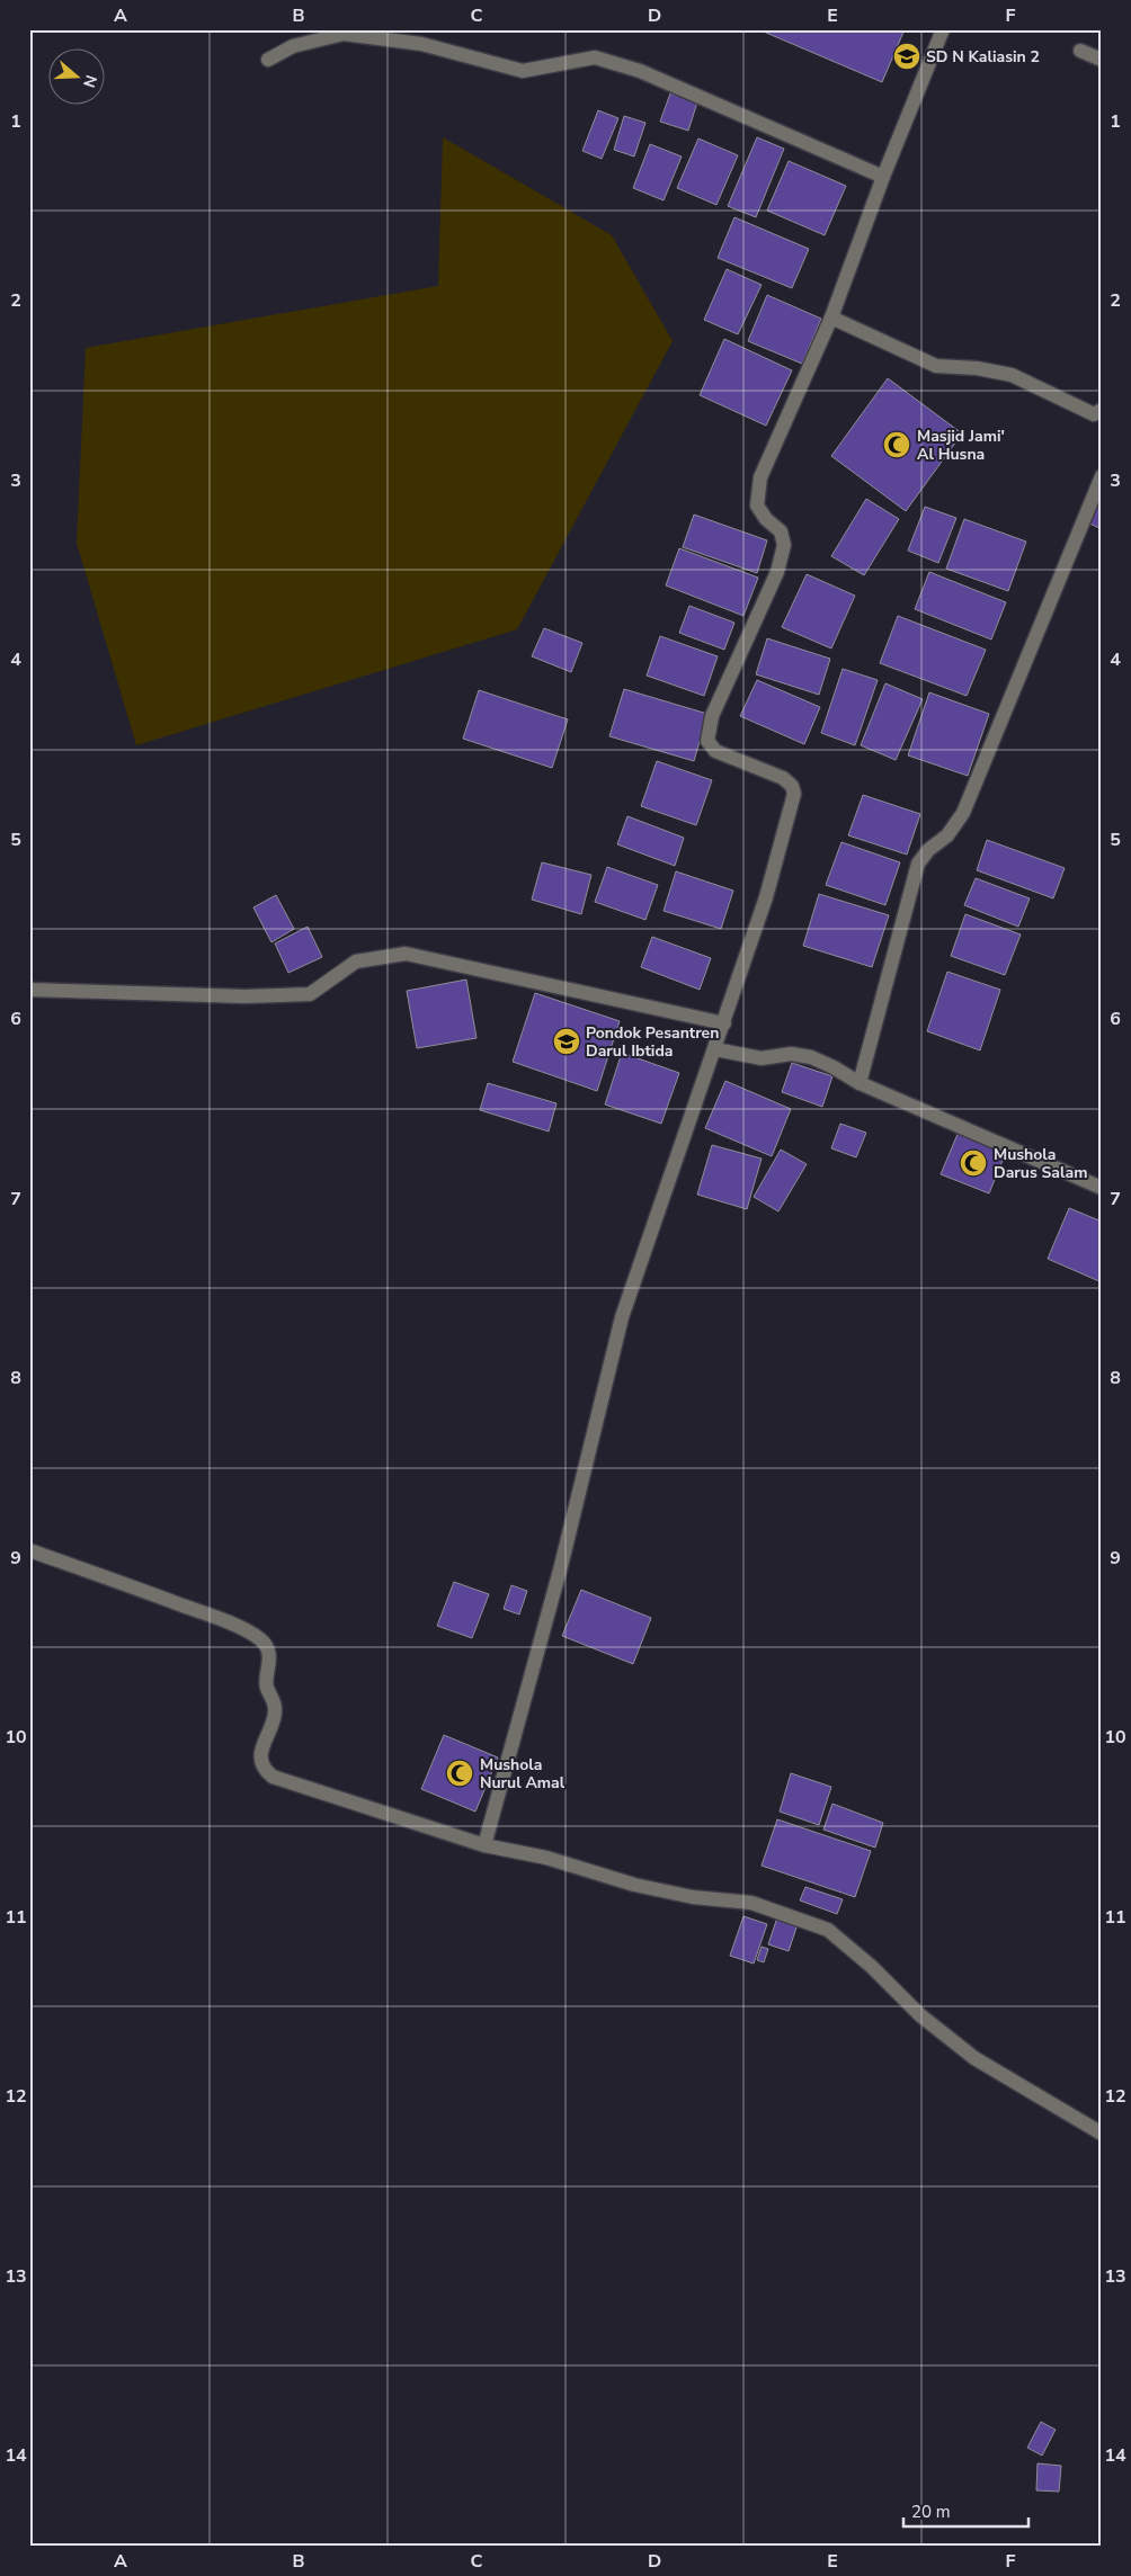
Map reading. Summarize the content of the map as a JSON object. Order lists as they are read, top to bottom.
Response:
{
  "places": {
    "school or university": ["SD N Kaliasin 2", "Pondok Pesantren Darul Ibtida"],
    "mosque": ["Masjid Jami' Al Husna", "Mushola Darus Salam", "Mushola Nurul Amal"]
  },
  "scale_bar": "20 m",
  "north": "right",
  "grid": {
    "columns": [
      "A",
      "B",
      "C",
      "D",
      "E",
      "F"
    ],
    "rows": [
      "1",
      "2",
      "3",
      "4",
      "5",
      "6",
      "7",
      "8",
      "9",
      "10",
      "11",
      "12",
      "13",
      "14"
    ]
  }
}
